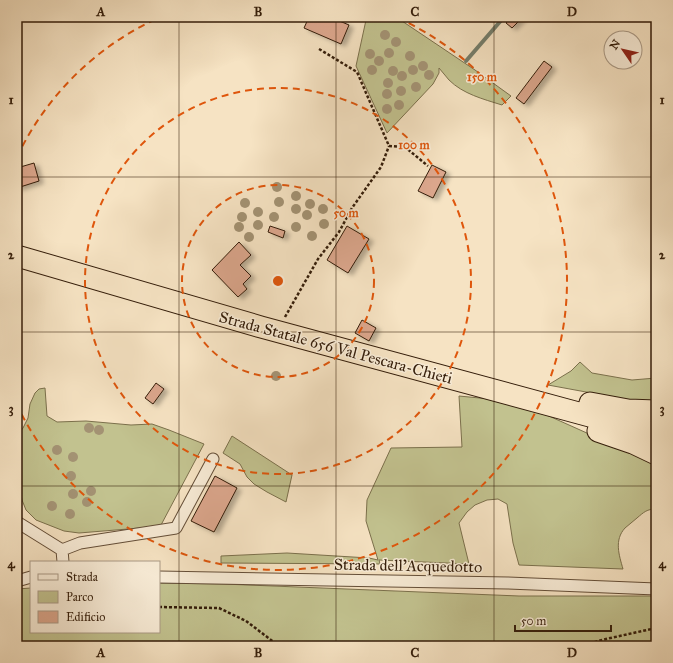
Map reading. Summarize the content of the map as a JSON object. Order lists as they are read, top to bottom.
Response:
{
  "streets": {
    "highway": ["Strada Statale 656 Val Pescara-Chieti"],
    "street": ["Strada dell'Acquedotto"]
  },
  "legend": ["Strada", "Parco", "Edificio"],
  "scale_bar": "50 m",
  "north": "top left",
  "grid": {
    "columns": [
      "A",
      "B",
      "C",
      "D"
    ],
    "rows": [
      "1",
      "2",
      "3",
      "4"
    ]
  },
  "rings": ["150 m", "100 m", "50 m"]
}
